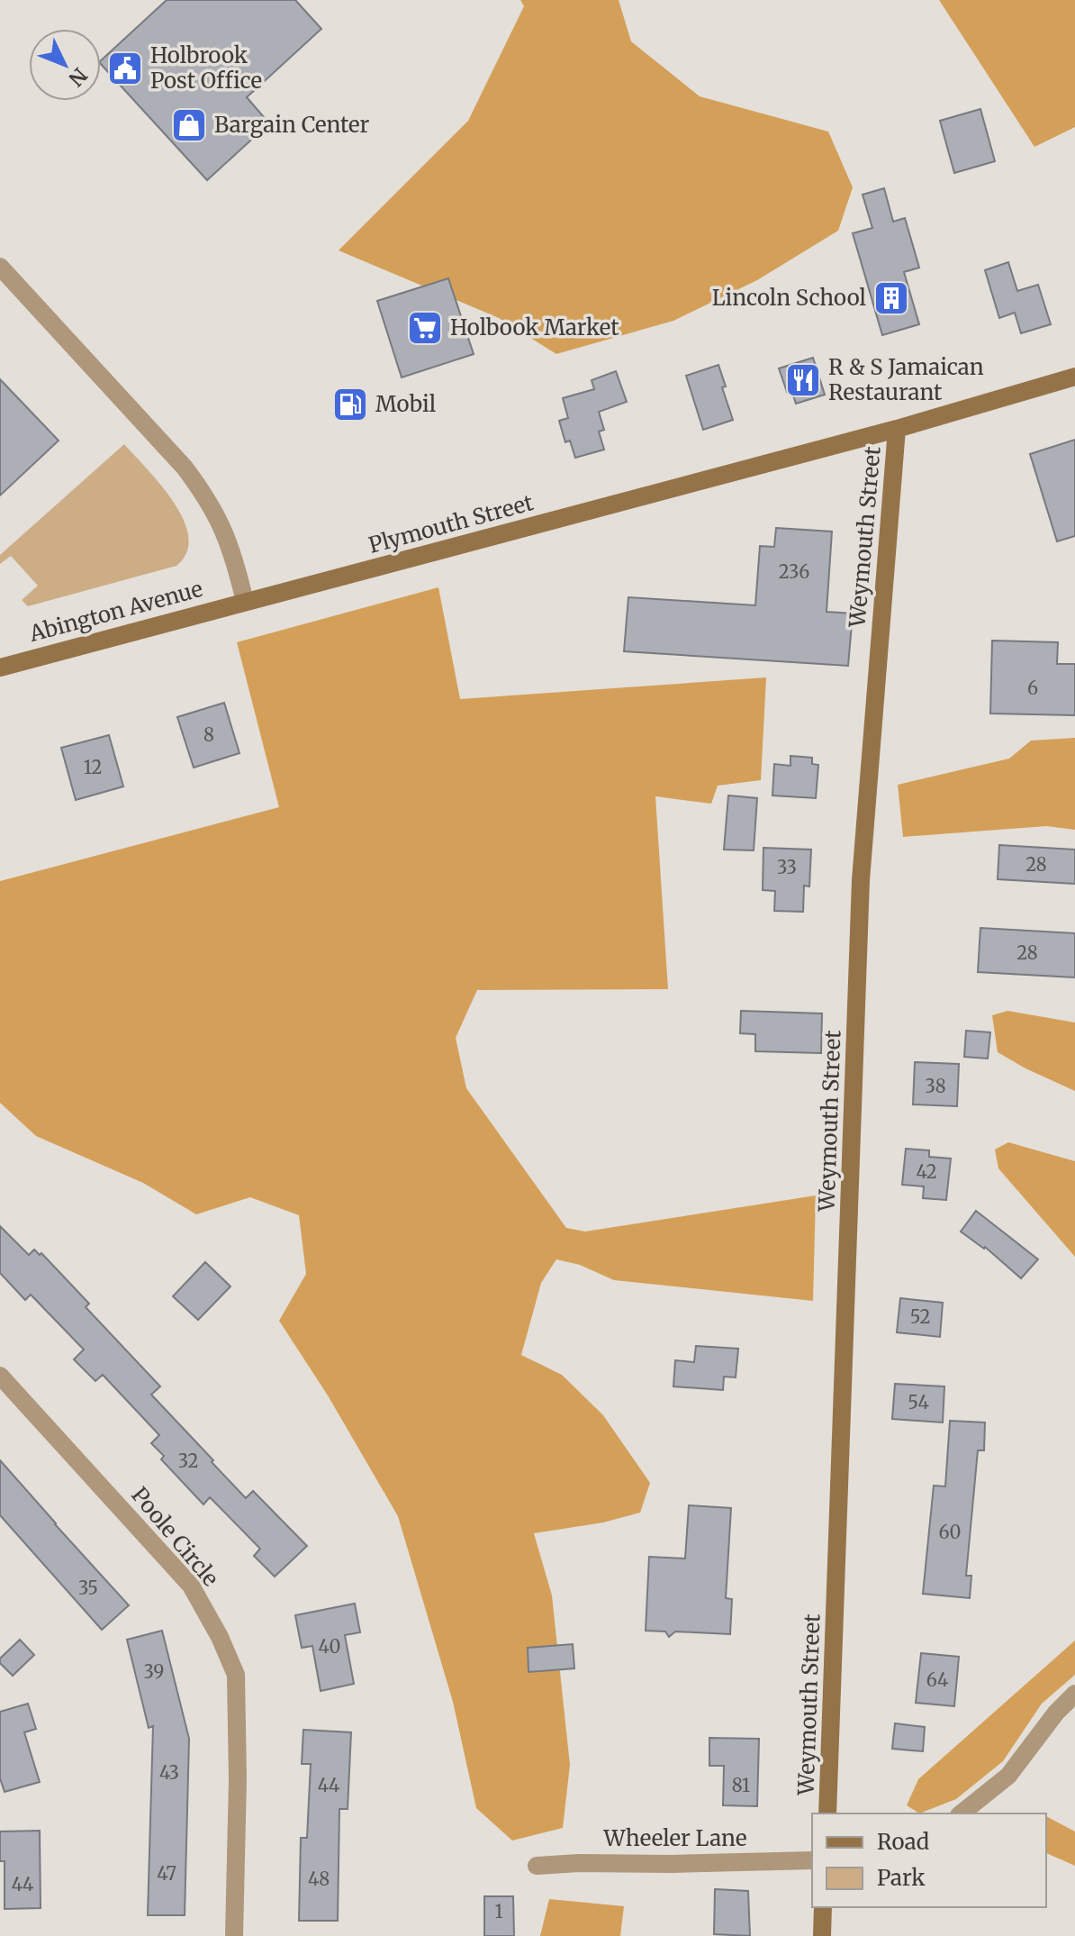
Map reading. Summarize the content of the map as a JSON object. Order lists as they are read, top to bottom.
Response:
{
  "streets": {
    "main road": ["Plymouth Street", "Weymouth Street", "Abington Avenue"],
    "street": ["Poole Circle", "Wheeler Lane"]
  },
  "crossings": [
    ["Plymouth Street", "Weymouth Street"],
    ["Plymouth Street", "Abington Avenue"]
  ],
  "places": {
    "public building": ["Holbrook Post Office"],
    "shop": ["Bargain Center"],
    "building": ["Lincoln School"],
    "supermarket": ["Holbook Market"],
    "restaurant": ["R & S Jamaican Restaurant"],
    "fuel station": ["Mobil"]
  },
  "house_numbers": [
    "236",
    "6",
    "8",
    "12",
    "28",
    "33",
    "28",
    "38",
    "42",
    "52",
    "54",
    "32",
    "60",
    "35",
    "40",
    "39",
    "64",
    "43",
    "44",
    "81",
    "47",
    "48",
    "44",
    "1"
  ],
  "legend": ["Road", "Park"],
  "north": "bottom right"
}
